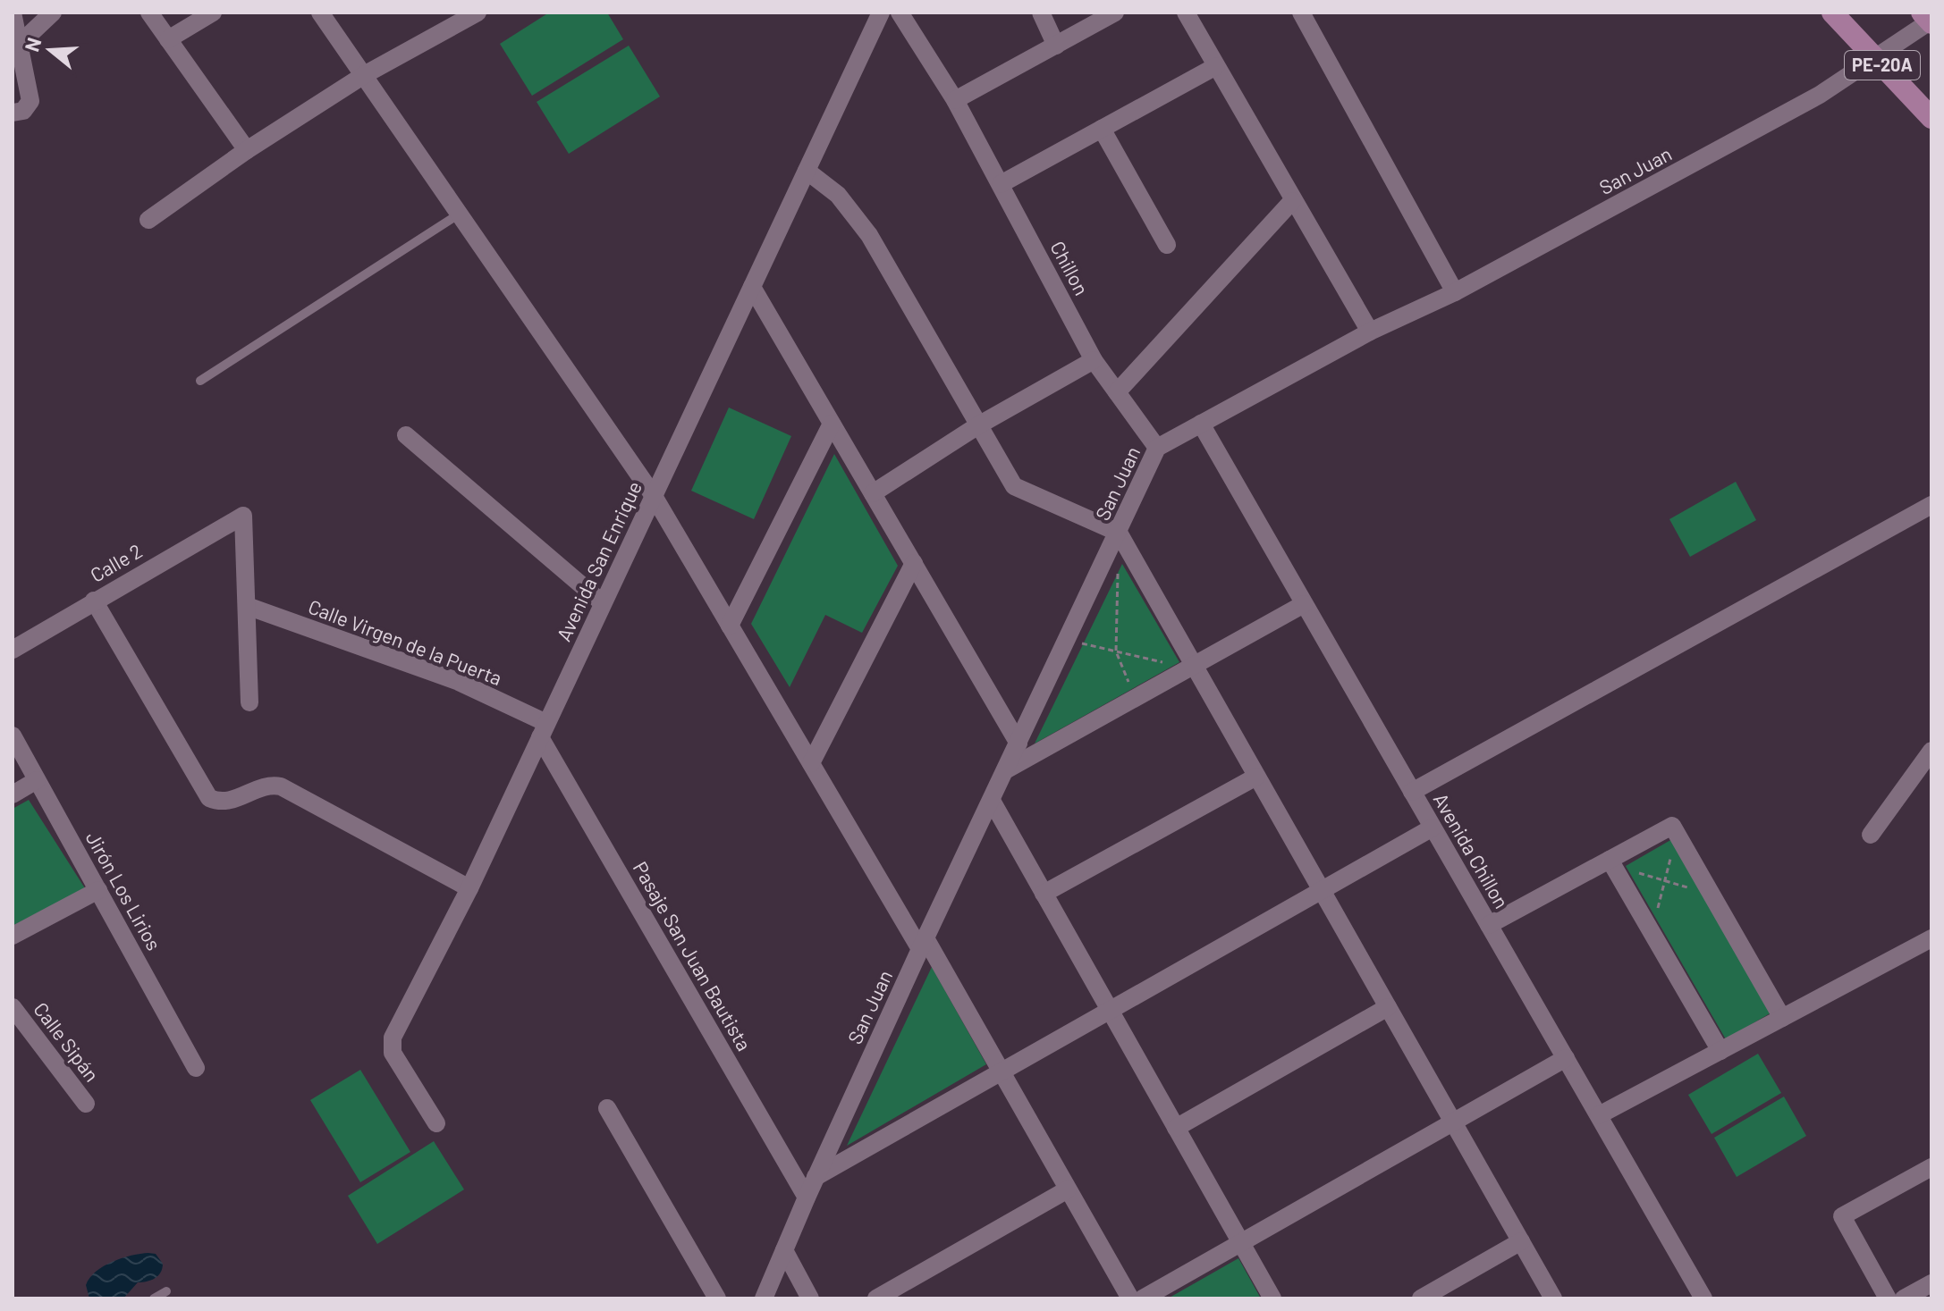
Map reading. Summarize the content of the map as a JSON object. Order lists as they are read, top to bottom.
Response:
{
  "streets": {
    "main road": ["PE-20A"],
    "street": [
      "San Juan",
      "Chillon",
      "Avenida San Enrique",
      "Calle 2",
      "Calle Virgen de la Puerta",
      "Avenida Chillon",
      "Jirón Los Lirios",
      "Pasaje San Juan Bautista",
      "Calle Sipán"
    ]
  },
  "crossings": [
    ["PE-20A", "San Juan"],
    ["San Juan", "Chillon"],
    ["San Juan", "Avenida Chillon"],
    ["San Juan", "Pasaje San Juan Bautista"],
    ["Avenida San Enrique", "Calle Virgen de la Puerta"],
    ["Avenida San Enrique", "Pasaje San Juan Bautista"],
    ["Calle 2", "Calle Virgen de la Puerta"],
    ["Calle Virgen de la Puerta", "Pasaje San Juan Bautista"]
  ],
  "north": "left"
}
